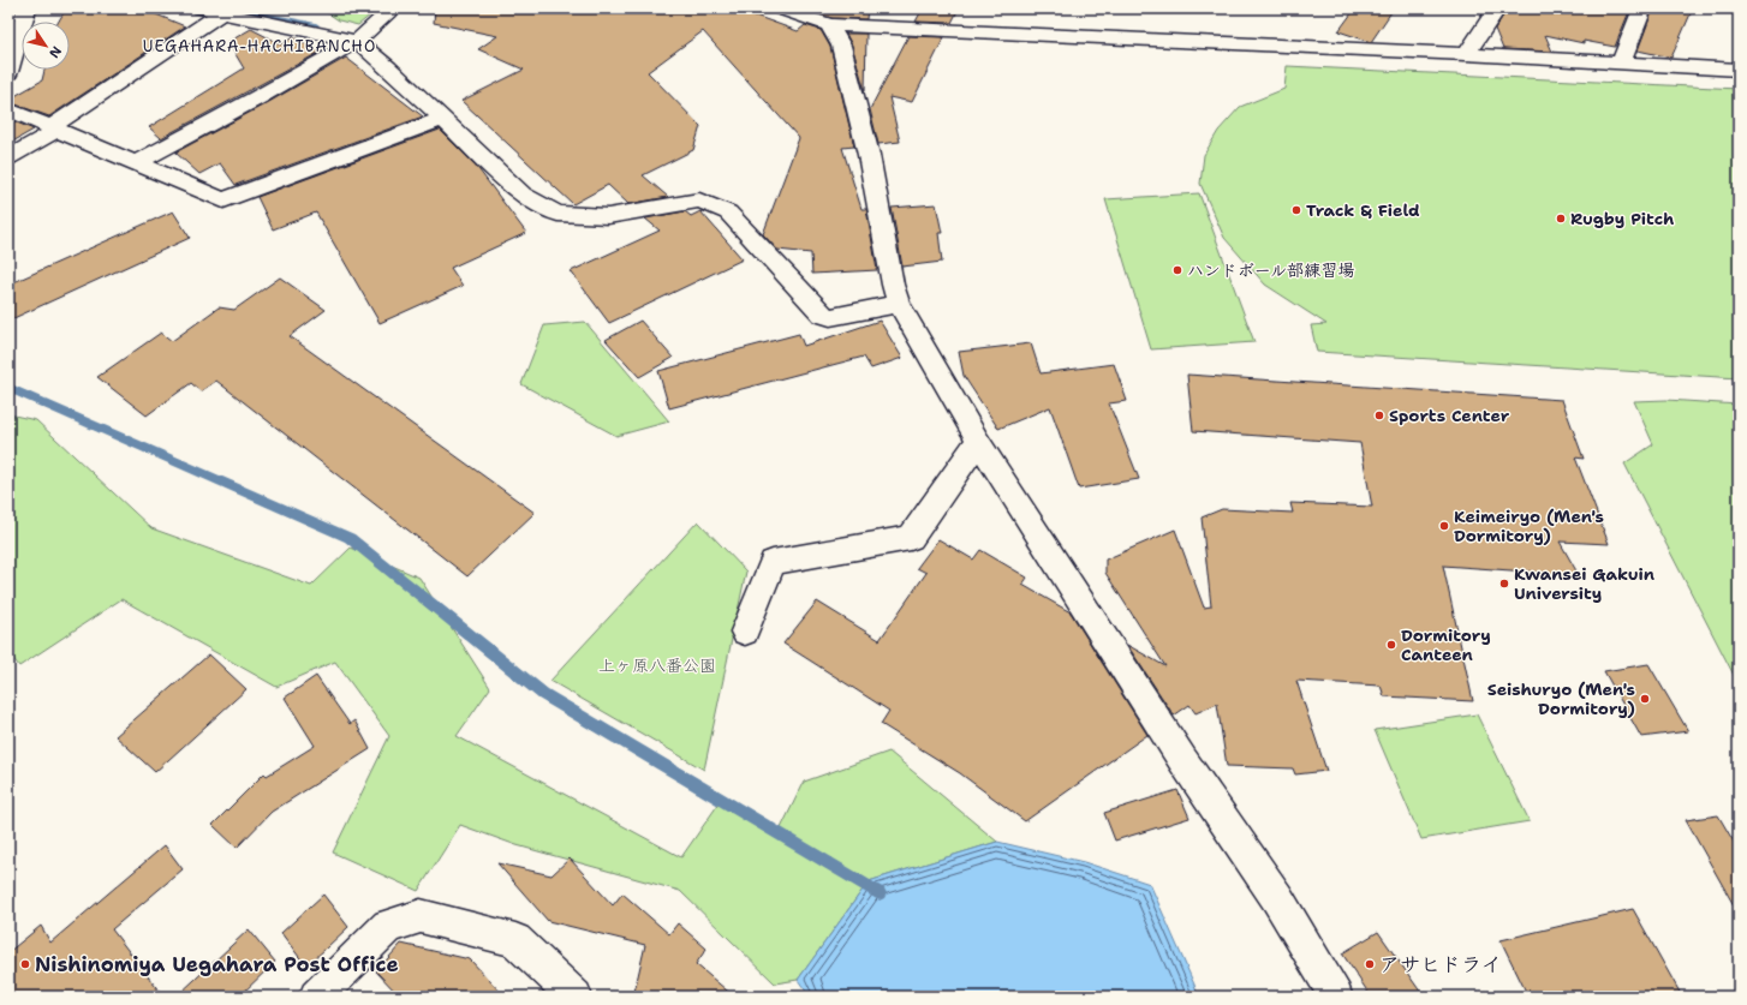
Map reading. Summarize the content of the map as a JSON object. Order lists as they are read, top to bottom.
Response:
{
  "districts": ["UEGAHARA-HACHIBANCHO"],
  "parks": ["上ヶ原八番公園"],
  "places": [
    "Track & Field",
    "Rugby Pitch",
    "ハンドボール部練習場",
    "Sports Center",
    "Keimeiryo (Men's Dormitory)",
    "Kwansei Gakuin University",
    "Dormitory Canteen",
    "Seishuryo (Men's Dormitory)",
    "Nishinomiya Uegahara Post Office",
    "アサヒドライ"
  ],
  "north": "bottom right"
}
